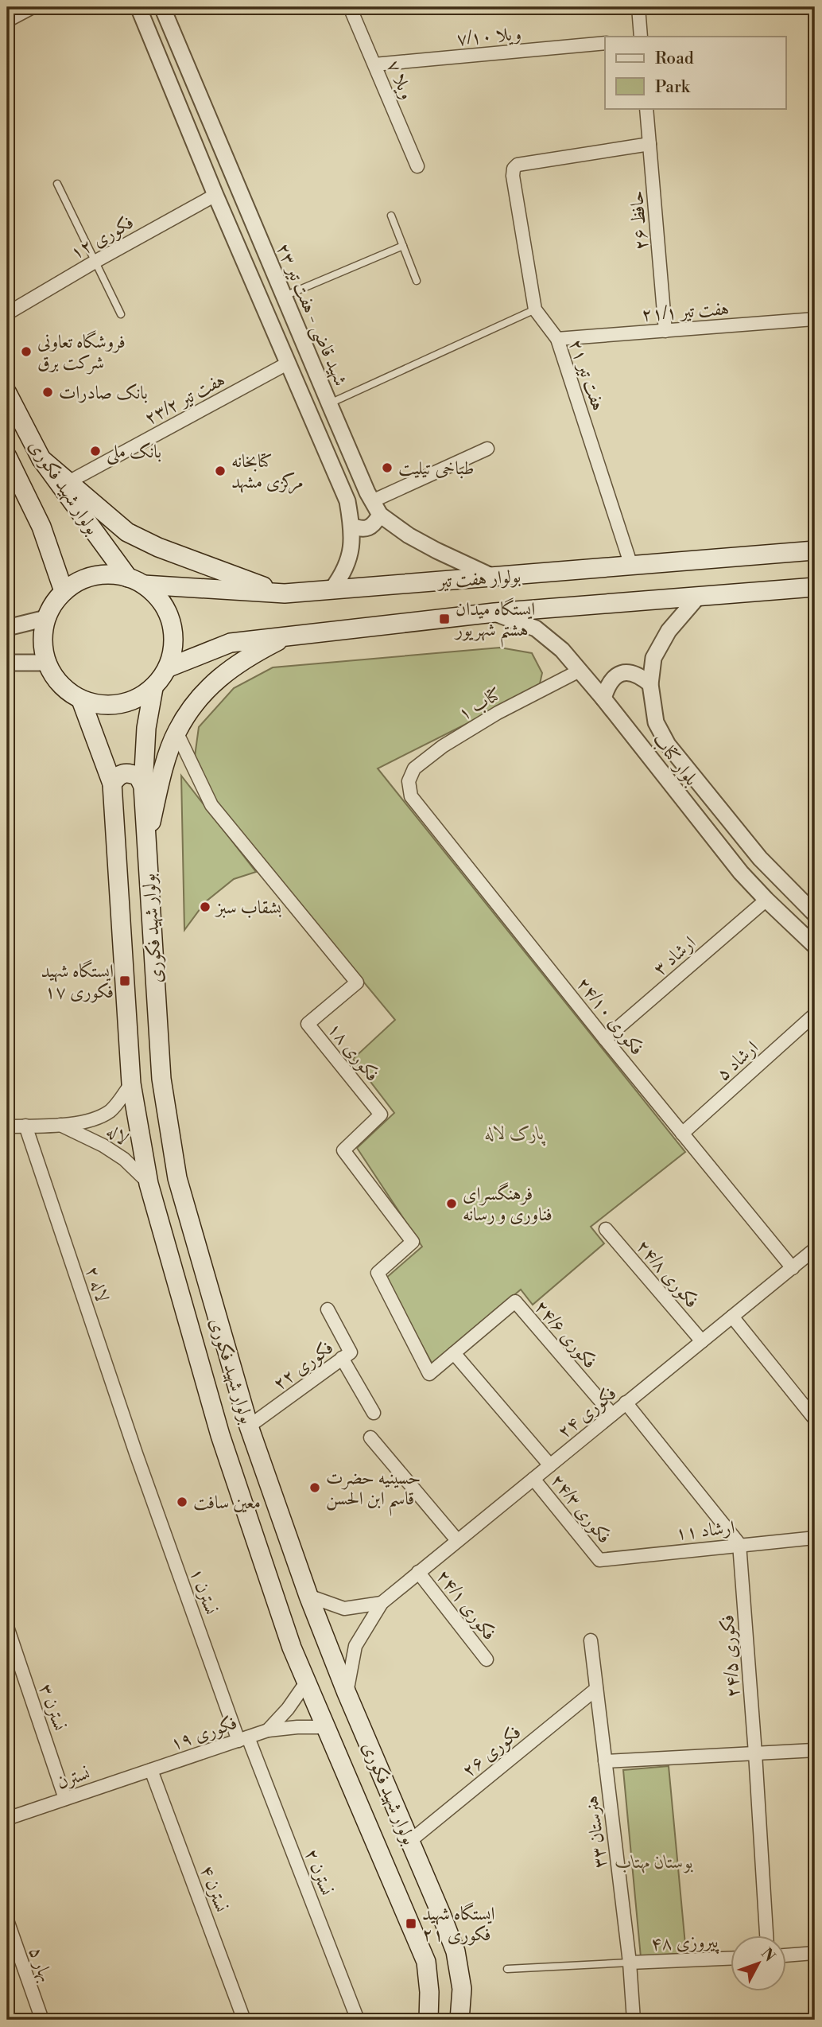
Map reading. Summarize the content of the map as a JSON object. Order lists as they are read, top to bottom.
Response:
{
  "streets": {
    "main road": ["بولوار شهید فکوری", "بولوار هفت تیر"],
    "street": [
      "ویلا ۷/۱۰",
      "ویلا ۷",
      "حافظ ۲۶",
      "فکوری ۱۲",
      "هفت تیر ۲۱/۱",
      "شهید قاضی - هفت تیر ۲۳",
      "هفت تیر ۲۱",
      "هفت تیر ۲۳/۲",
      "کتاب ۱",
      "بلوار کتاب",
      "ارشاد ۳",
      "فکوری ۲۴/۱۰",
      "فکوری ١٨",
      "ارشاد ۵",
      "لاله",
      "فکوری ۲۴/۸",
      "لاله ۲",
      "فکوری ۲۴/۶",
      "فکوری ۲۲",
      "فکوری ۲۴",
      "فکوری ۲۴/۳",
      "ارشاد ۱۱",
      "نسترن ۱",
      "فکوری ۲۴/۱",
      "فکوری ۲۴/۵",
      "نسترن ۳",
      "فکوری ۱۹",
      "فکوری ۲۶",
      "نسترن",
      "هنرستان ۳۳",
      "نسترن ۲",
      "نسترن ۴",
      "پیروزی ۴۸",
      "بهار ۵"
    ]
  },
  "crossings": [
    ["ویلا ۷/۱۰", "ویلا ۷"],
    ["حافظ ۲۶", "هفت تیر ۲۱/۱"],
    ["حافظ ۲۶", "هفت تیر ۲۱"],
    ["هفت تیر ۲۱/۱", "هفت تیر ۲۱"],
    ["شهید قاضی - هفت تیر ۲۳", "بولوار هفت تیر"],
    ["هفت تیر ۲۱", "بولوار هفت تیر"],
    ["بولوار شهید فکوری", "بولوار هفت تیر"],
    ["بولوار شهید فکوری", "لاله"],
    ["بولوار شهید فکوری", "فکوری ۲۲"],
    ["بولوار شهید فکوری", "فکوری ۲۶"],
    ["بولوار هفت تیر", "بلوار کتاب"],
    ["کتاب ۱", "بلوار کتاب"],
    ["کتاب ۱", "فکوری ۲۴/۱۰"],
    ["بلوار کتاب", "ارشاد ۳"],
    ["ارشاد ۳", "فکوری ۲۴/۱۰"],
    ["فکوری ۲۴/۱۰", "ارشاد ۵"],
    ["فکوری ۲۴/۱۰", "فکوری ۲۴"],
    ["فکوری ١٨", "فکوری ۲۴/۶"],
    ["لاله", "لاله ۲"],
    ["فکوری ۲۴/۸", "فکوری ۲۴"],
    ["لاله ۲", "نسترن ۱"],
    ["فکوری ۲۴/۶", "فکوری ۲۴"],
    ["فکوری ۲۴", "فکوری ۲۴/۳"],
    ["فکوری ۲۴", "فکوری ۲۴/۱"],
    ["فکوری ۲۴/۳", "ارشاد ۱۱"],
    ["ارشاد ۱۱", "فکوری ۲۴/۵"],
    ["نسترن ۱", "فکوری ۱۹"],
    ["نسترن ۱", "نسترن ۲"],
    ["نسترن ۳", "نسترن"],
    ["فکوری ۱۹", "نسترن"],
    ["فکوری ۱۹", "نسترن ۲"],
    ["فکوری ۱۹", "نسترن ۴"],
    ["فکوری ۲۶", "هنرستان ۳۳"],
    ["نسترن", "نسترن ۴"],
    ["هنرستان ۳۳", "پیروزی ۴۸"]
  ],
  "parks": ["پارک لاله", "بوستان مهتاب"],
  "places": {
    "other": [
      "فروشگاه تعاونی شرکت برق",
      "بانک صادرات",
      "بانک ملی",
      "طباخی تیلیت",
      "کتابخانه مرکزی مشهد",
      "بشقاب سبز",
      "فرهنگسرای فناوری و رسانه",
      "حسینیه حضرت قاسم ابن الحسن",
      "معین سافت"
    ],
    "transit": ["ایستگاه میدان هشتم شهریور", "ایستگاه شهید فکوری ۱۷", "ایستگاه شهید فکوری ۲۱"]
  },
  "legend": ["Road", "Park"],
  "north": "top right"
}
